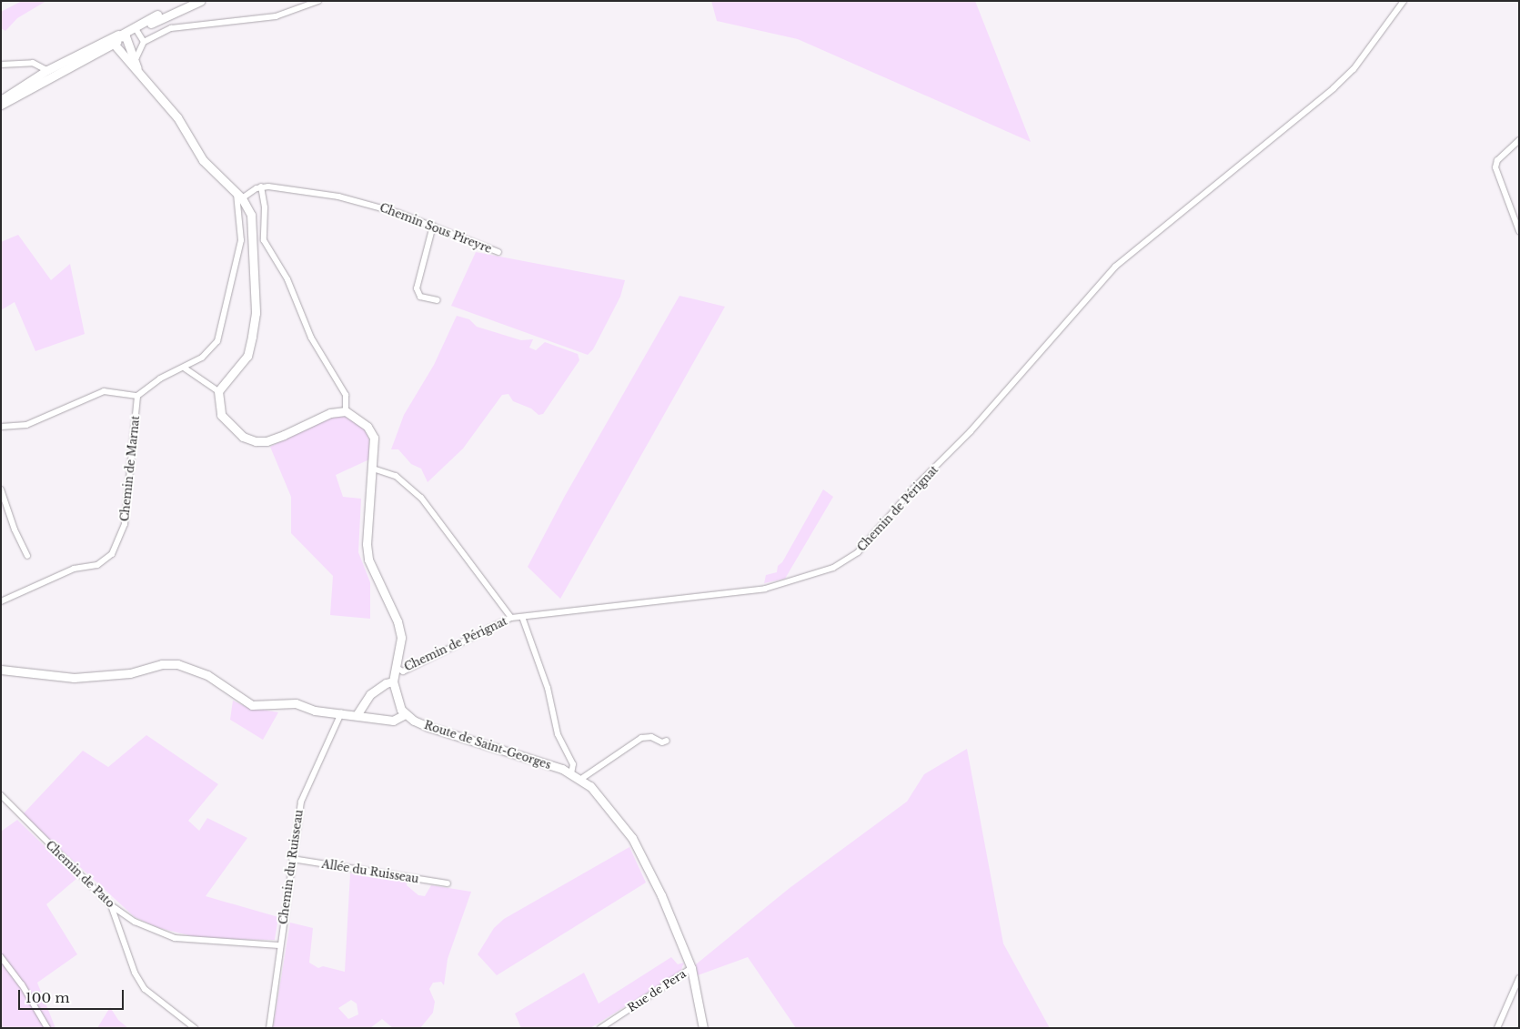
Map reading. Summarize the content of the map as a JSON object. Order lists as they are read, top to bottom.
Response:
{
  "streets": {
    "street": [
      "Chemin Sous Pireyre",
      "Chemin de Marnat",
      "Chemin de Pérignat",
      "Route de Saint-Georges",
      "Chemin du Ruisseau",
      "Allée du Ruisseau",
      "Chemin de Pato",
      "Rue de Pera"
    ]
  },
  "crossings": [
    ["Route de Saint-Georges", "Rue de Pera"],
    ["Chemin du Ruisseau", "Allée du Ruisseau"],
    ["Chemin du Ruisseau", "Chemin de Pato"]
  ],
  "scale_bar": "100 m"
}
